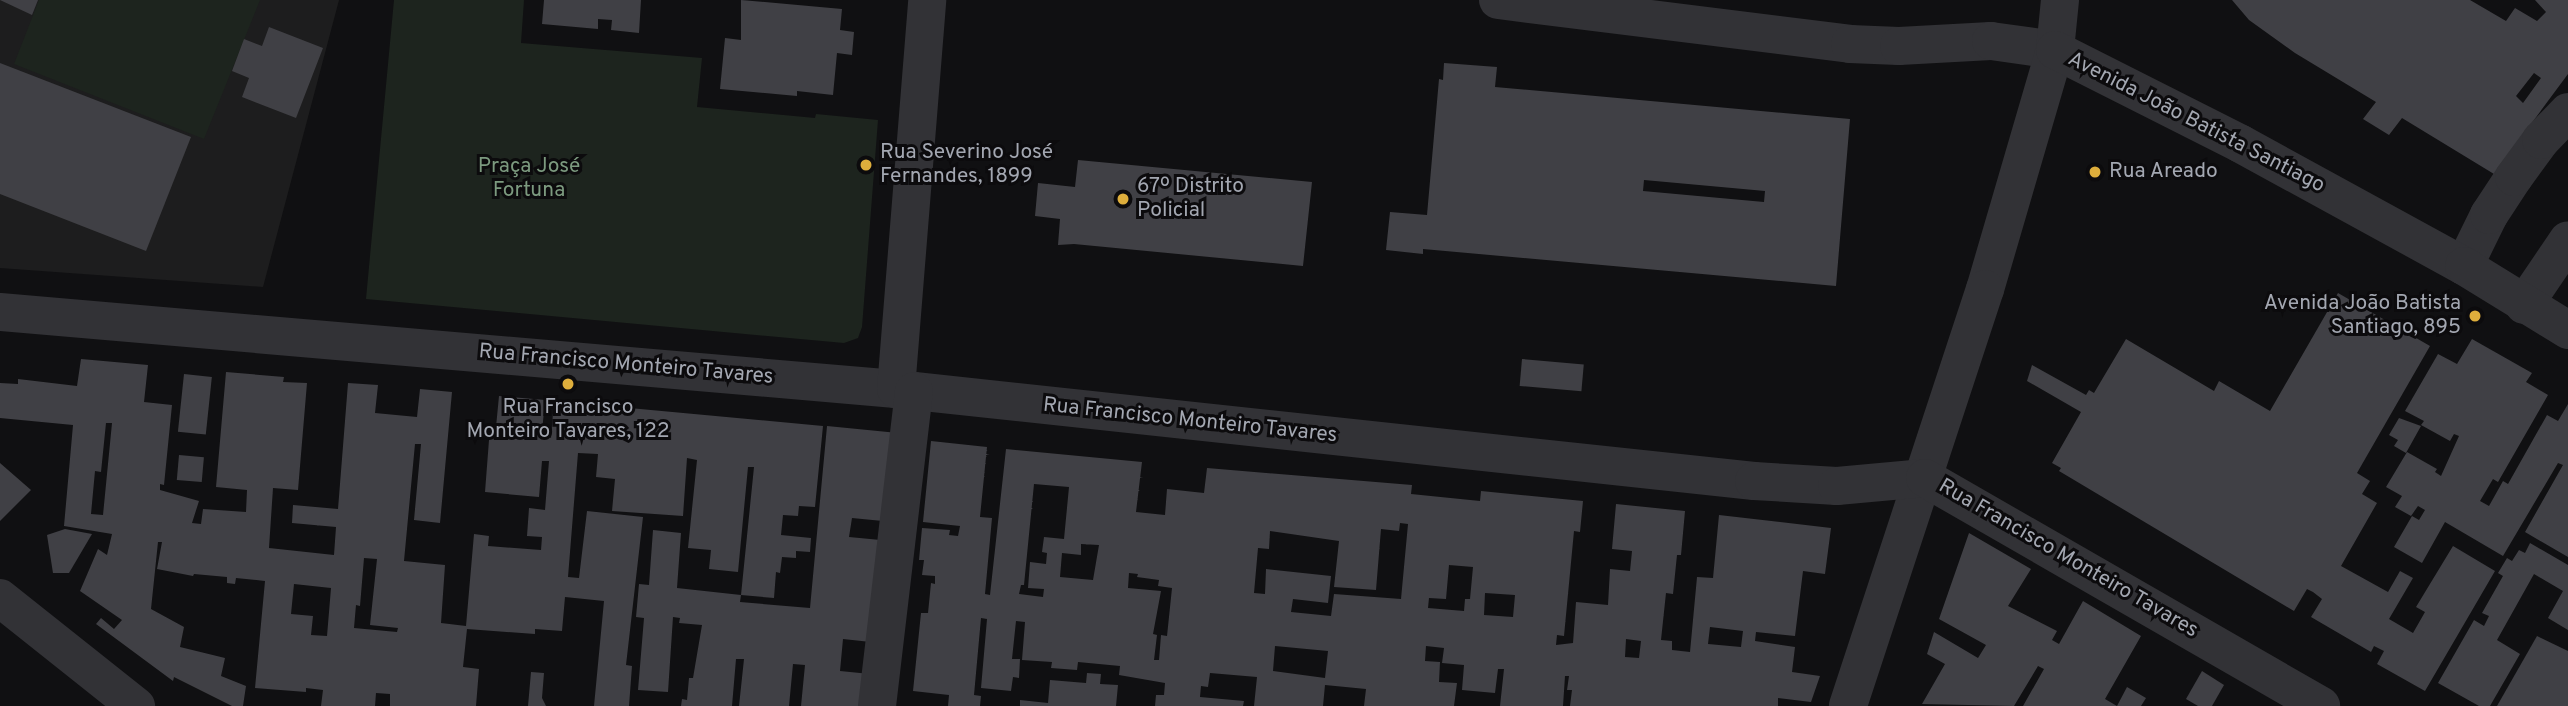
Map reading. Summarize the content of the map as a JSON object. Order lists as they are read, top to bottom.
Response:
{
  "streets": {
    "street": ["Avenida João Batista Santiago", "Rua Francisco Monteiro Tavares"]
  },
  "parks": ["Praça José Fortuna"],
  "places": [
    "Rua Severino José Fernandes, 1899",
    "Rua Areado",
    "67º Distrito Policial",
    "Avenida João Batista Santiago, 895",
    "Rua Francisco Monteiro Tavares, 122"
  ]
}
